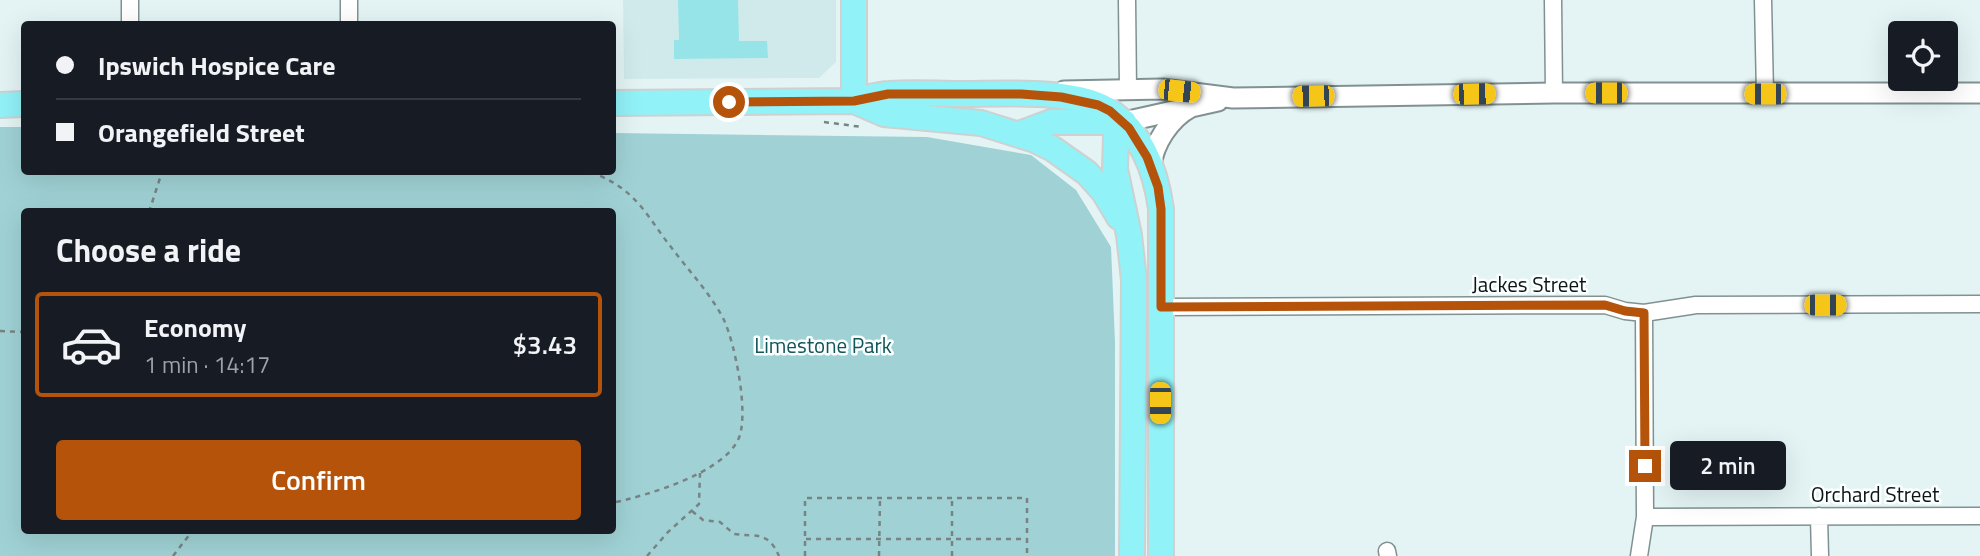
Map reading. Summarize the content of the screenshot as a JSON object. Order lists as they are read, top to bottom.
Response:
{
  "streets": {
    "street": ["Jackes Street", "Orchard Street"]
  },
  "parks": ["Limestone Park"],
  "page": {
    "banner": ["Ipswich Hospice Care", "Orangefield Street"],
    "heading": "Choose a ride",
    "list": [
      {
        "name": "Economy",
        "note": "1 min · 14:17",
        "value": "$3.43"
      }
    ],
    "buttons": "Confirm",
    "bubble": "2 min"
  }
}
